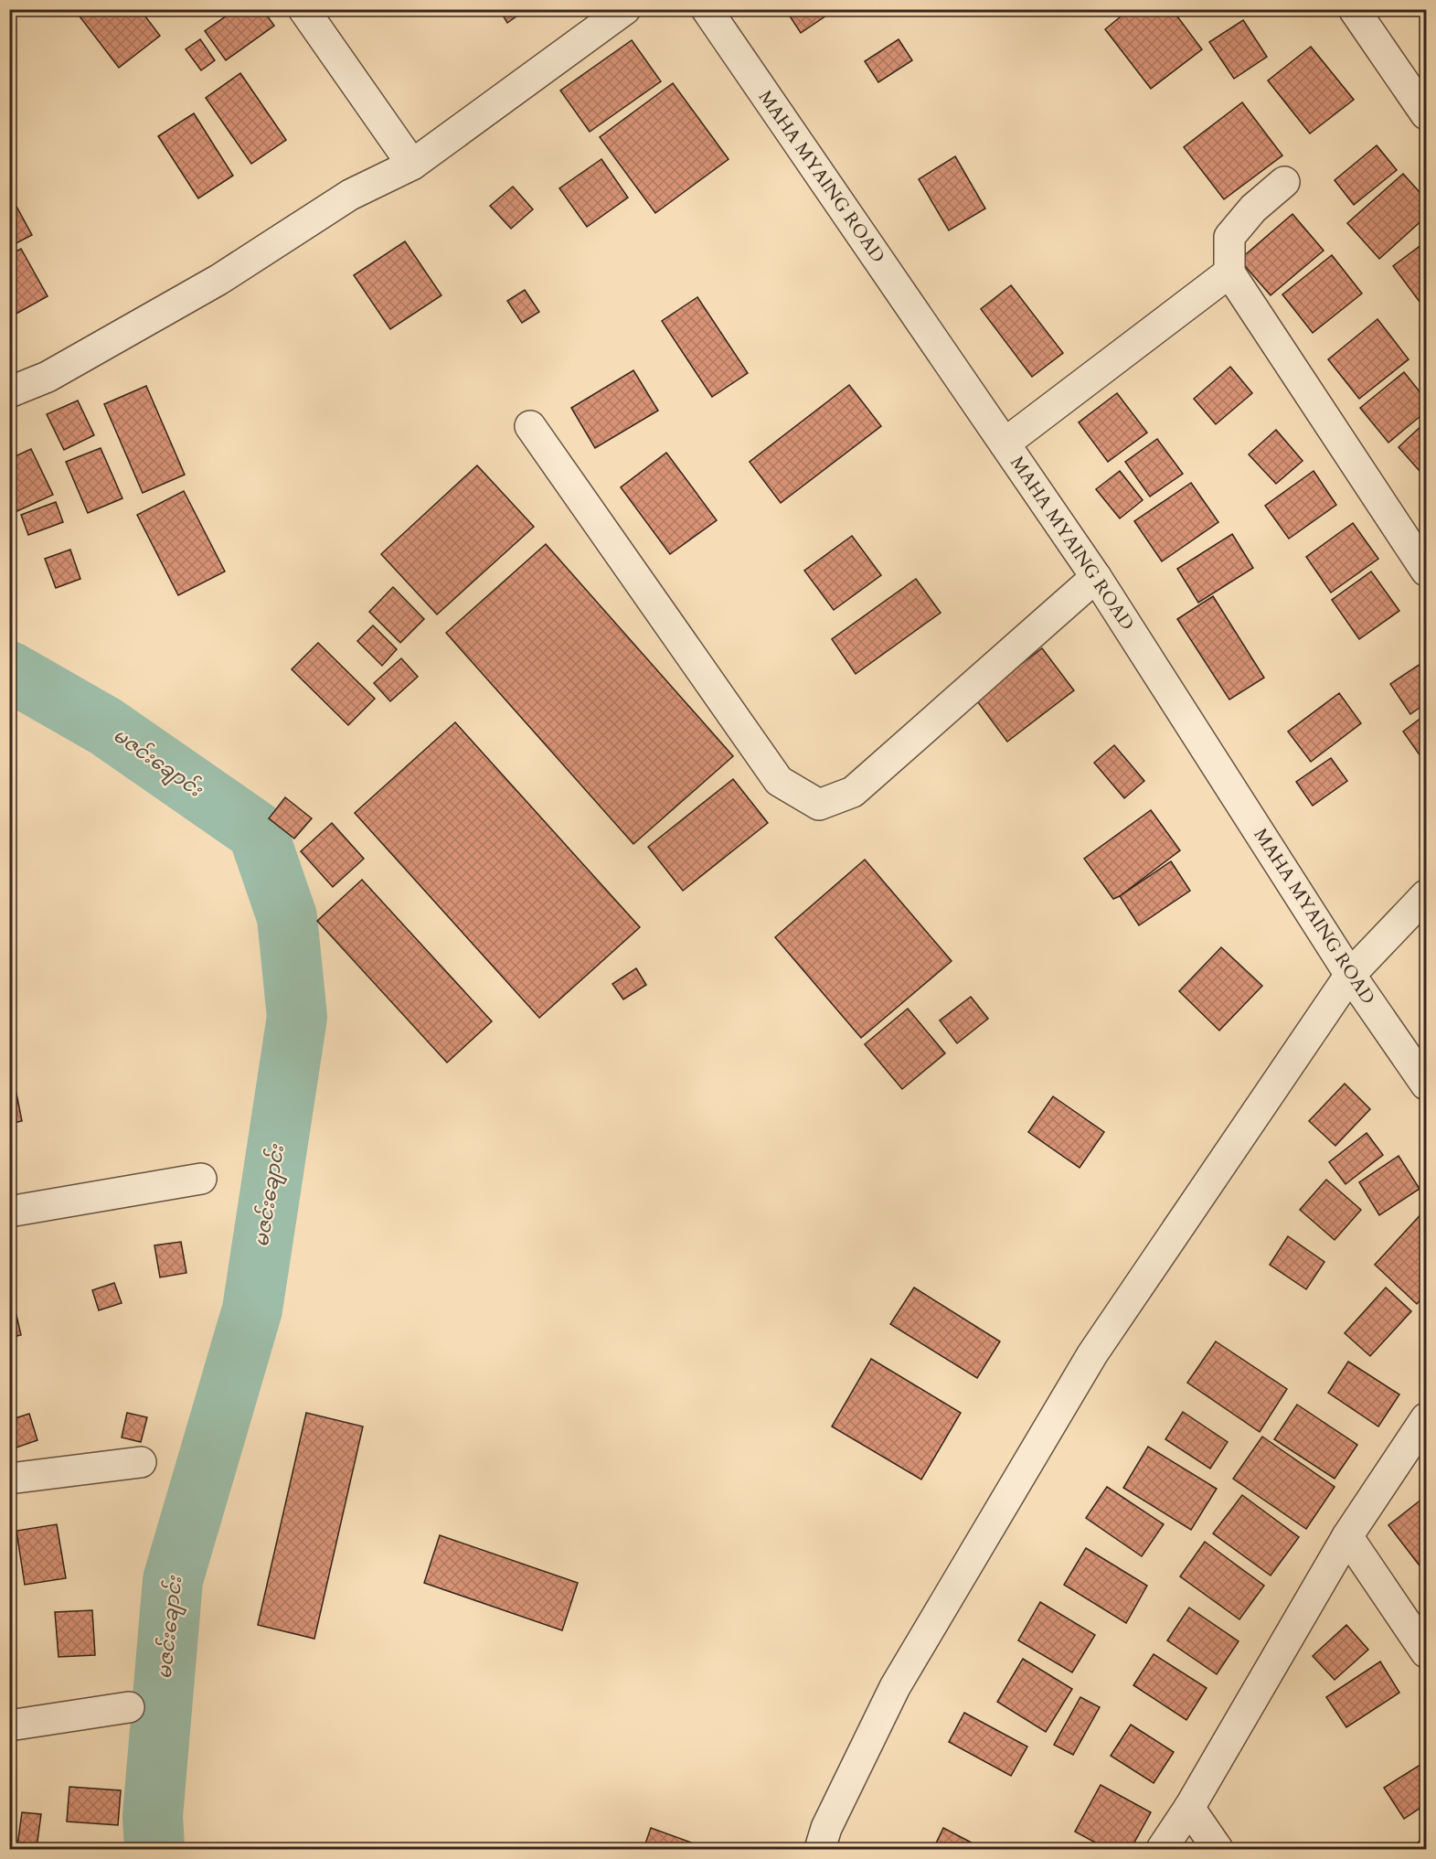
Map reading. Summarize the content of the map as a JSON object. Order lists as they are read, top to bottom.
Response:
{
  "streets": {
    "street": ["MAHA MYAING ROAD"]
  },
  "water": ["မဇင်းချောင်း"]
}
